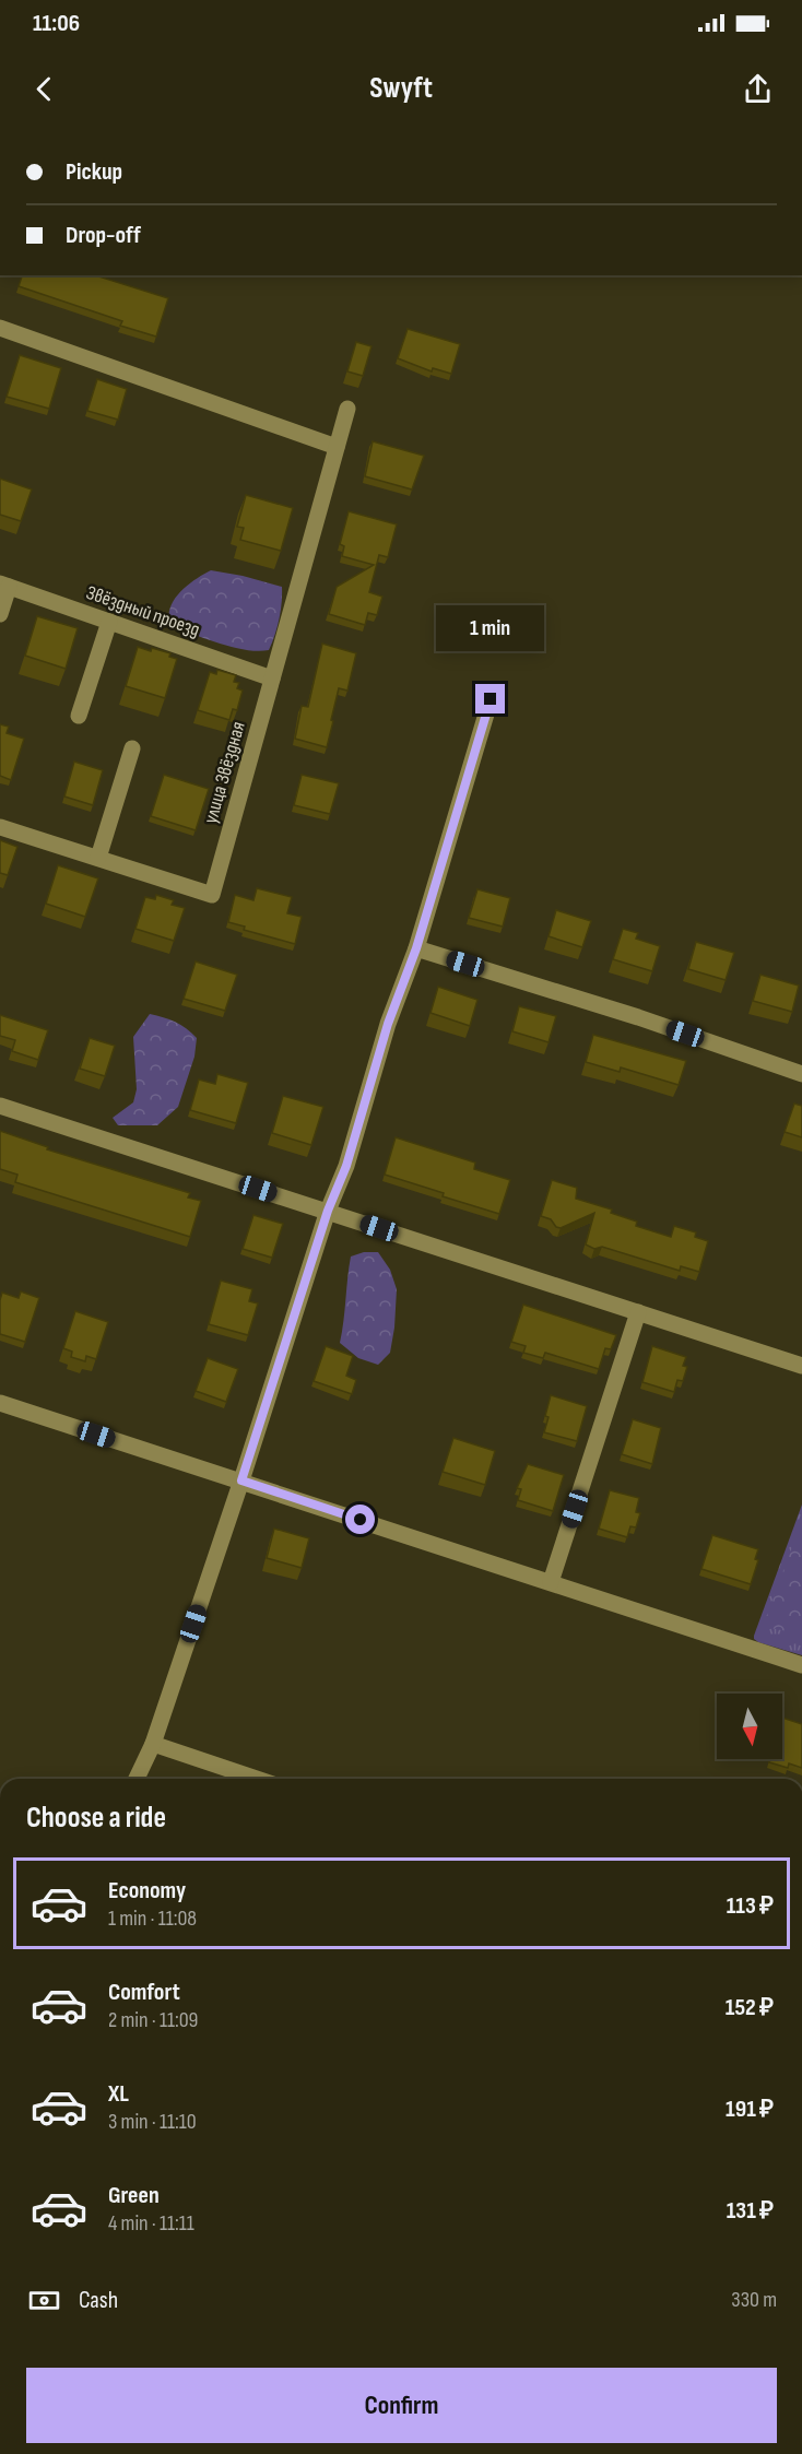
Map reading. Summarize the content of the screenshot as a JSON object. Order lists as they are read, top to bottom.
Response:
{
  "streets": {
    "lane": ["Звёздный проезд", "улица Звёздная"]
  },
  "crossings": [
    ["Звёздный проезд", "улица Звёздная"]
  ],
  "north": "bottom",
  "page": {
    "status": "11:06",
    "header": "Swyft",
    "banner": ["Pickup", "Drop-off"],
    "bubble": "1 min",
    "heading": "Choose a ride",
    "list": [
      {
        "name": "Economy",
        "note": "1 min · 11:08",
        "value": "113 ₽"
      },
      {
        "name": "Comfort",
        "note": "2 min · 11:09",
        "value": "152 ₽"
      },
      {
        "name": "XL",
        "note": "3 min · 11:10",
        "value": "191 ₽"
      },
      {
        "name": "Green",
        "note": "4 min · 11:11",
        "value": "131 ₽"
      }
    ],
    "pay": ["Cash", "330 m"],
    "buttons": "Confirm"
  }
}
